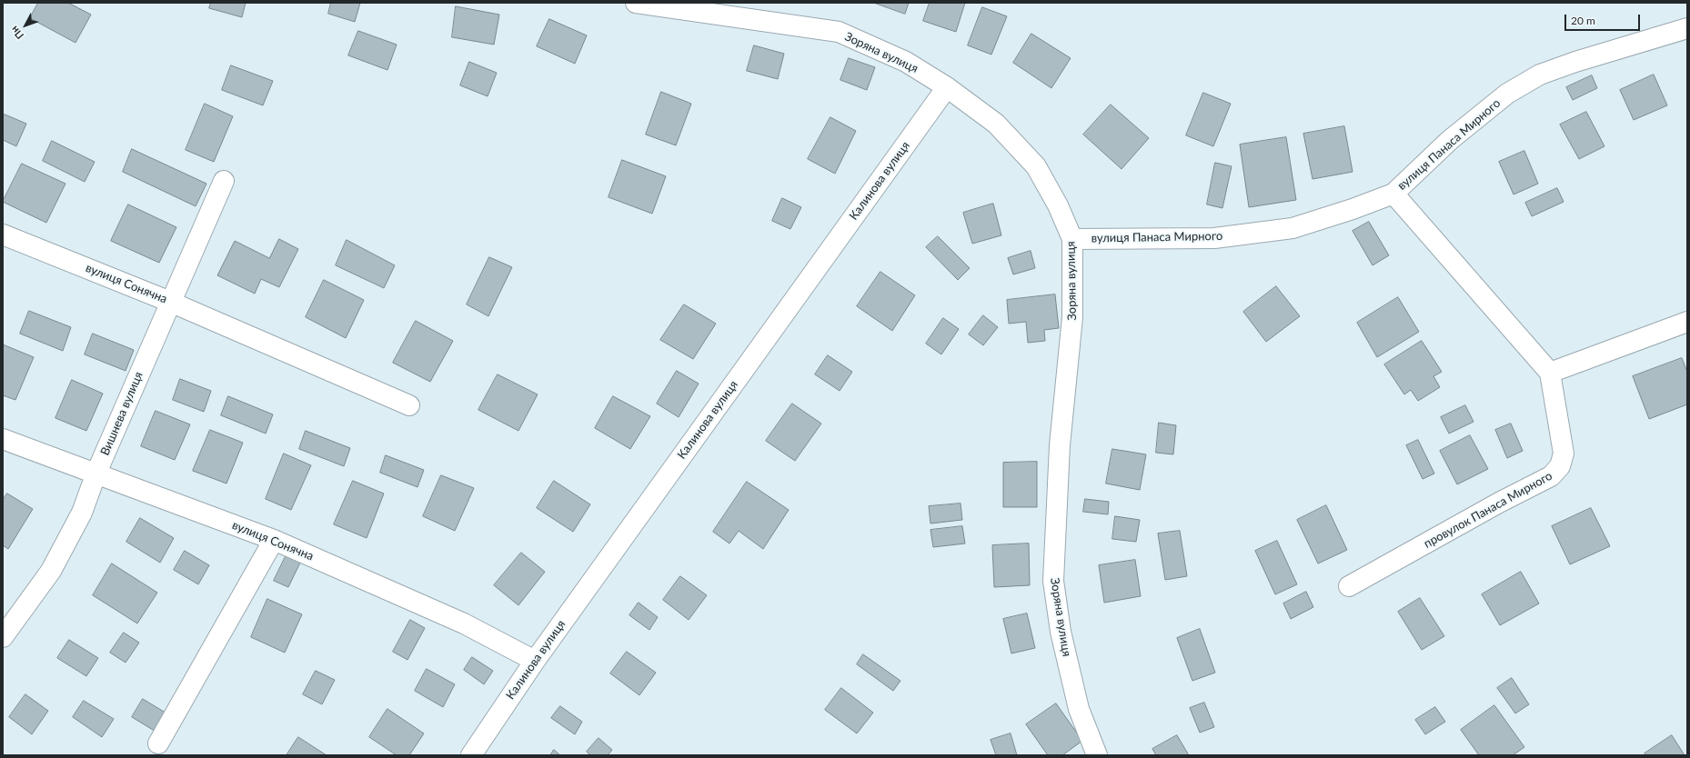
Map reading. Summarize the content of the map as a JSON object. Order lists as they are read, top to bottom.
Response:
{
  "streets": {
    "street": [
      "Зоряна вулиця",
      "вулиця Панаса Мирного",
      "Калинова вулиця",
      "вулиця Сонячна",
      "Вишнева вулиця",
      "провулок Панаса Мирного"
    ]
  },
  "crossings": [
    ["Зоряна вулиця", "вулиця Панаса Мирного"],
    ["Зоряна вулиця", "Калинова вулиця"],
    ["Калинова вулиця", "вулиця Сонячна"],
    ["вулиця Сонячна", "Вишнева вулиця"]
  ],
  "scale_bar": "20 m",
  "north": "bottom left"
}
